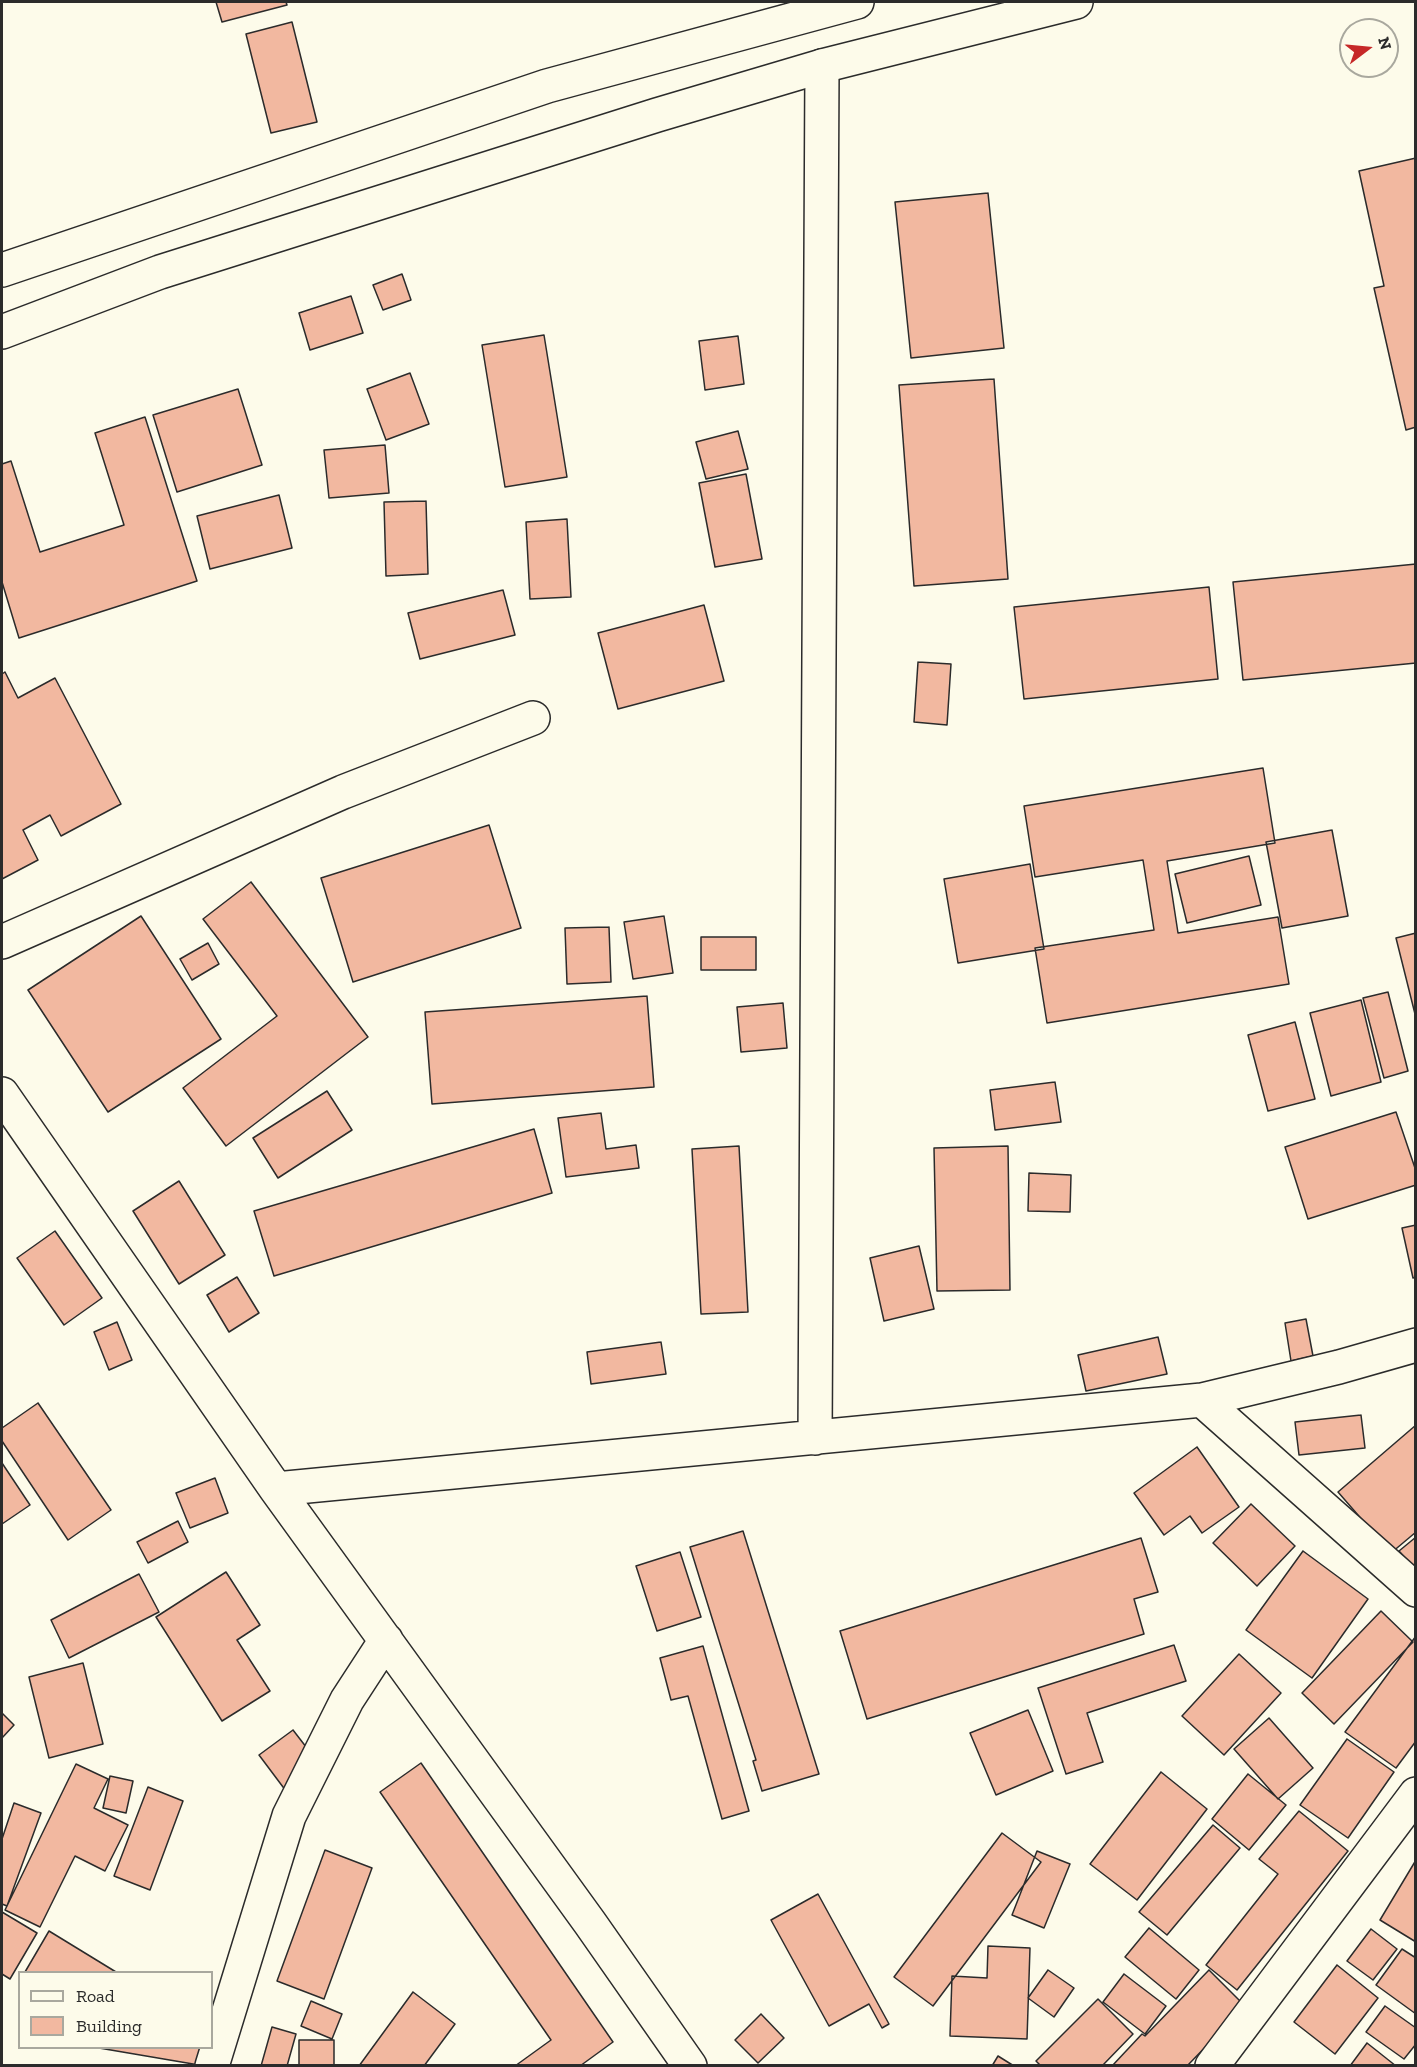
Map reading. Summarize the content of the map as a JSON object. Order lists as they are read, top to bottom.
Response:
{
  "legend": ["Road", "Building"],
  "north": "right"
}
